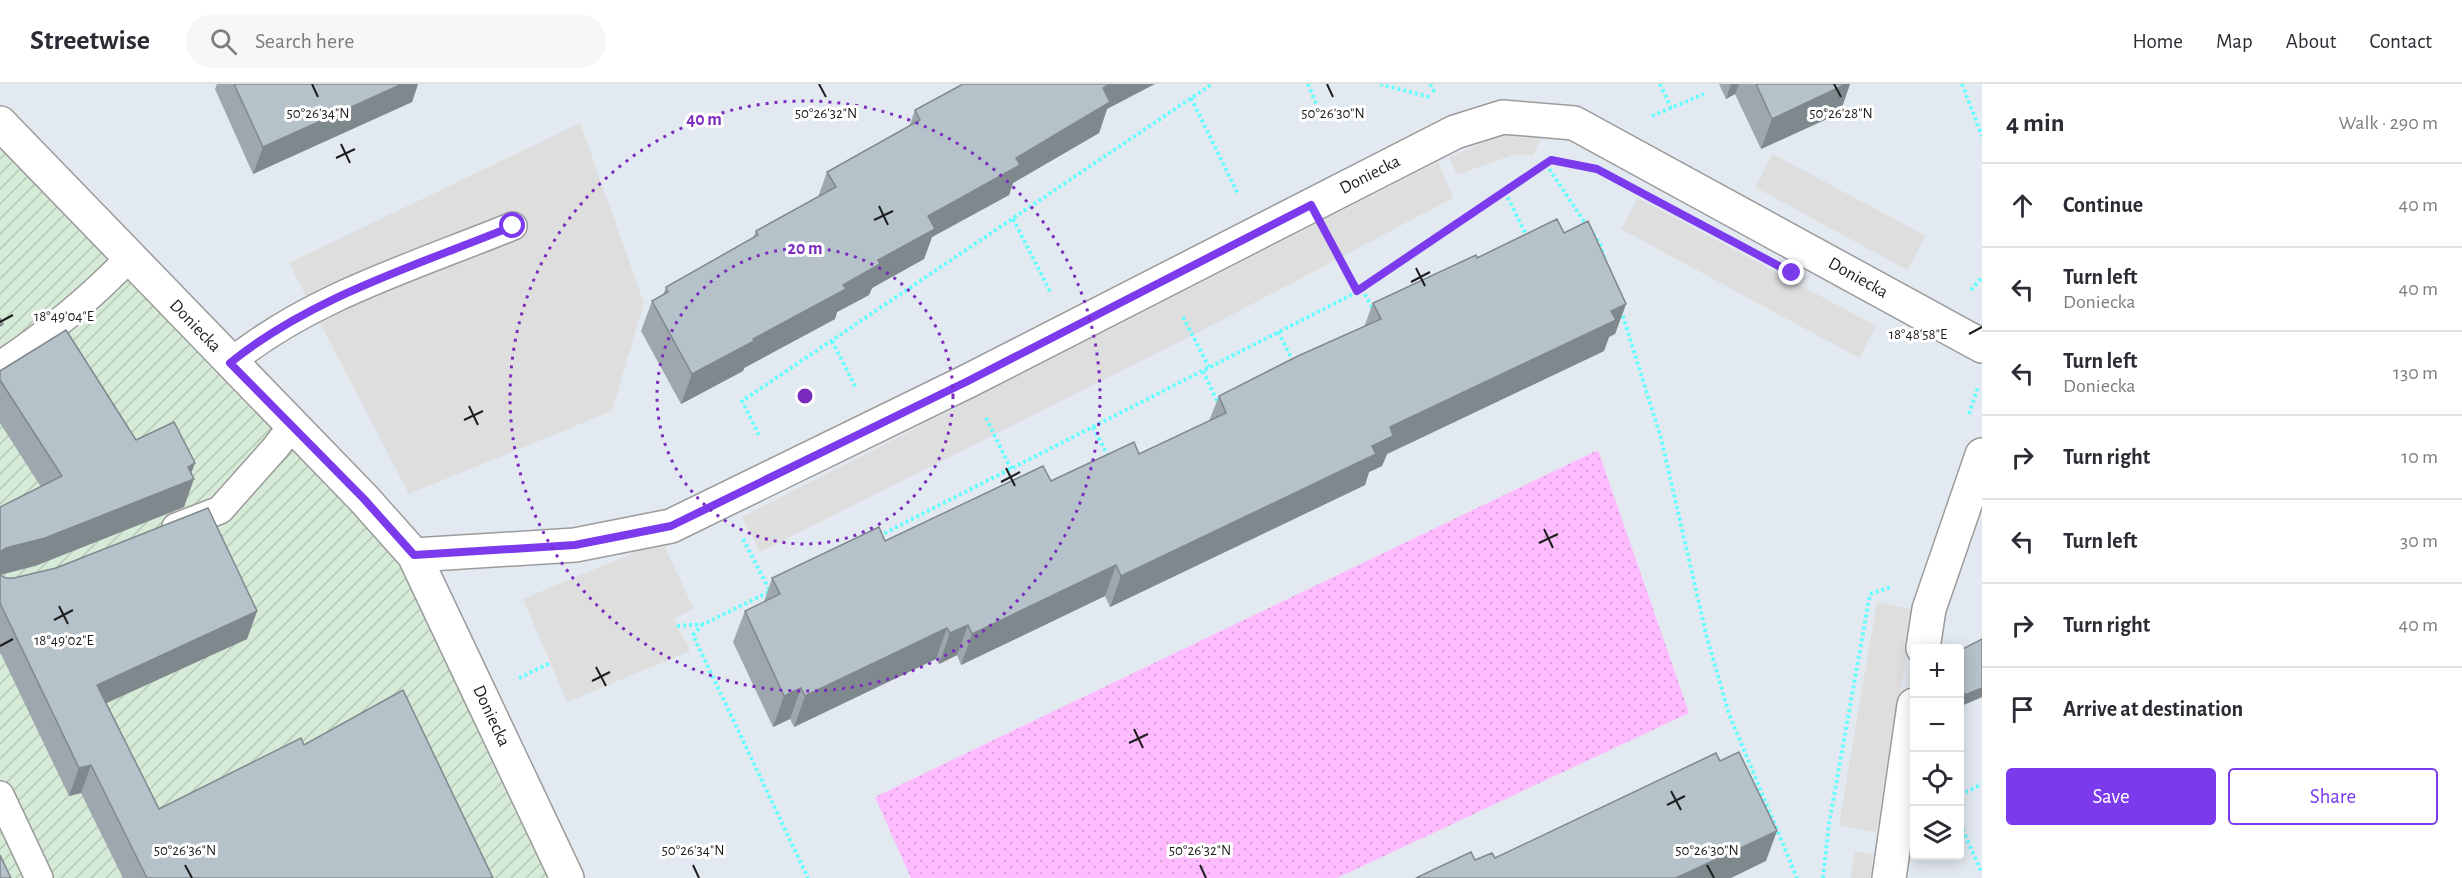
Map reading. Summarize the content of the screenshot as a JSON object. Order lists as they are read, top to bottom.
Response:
{
  "streets": {
    "street": ["Doniecka"]
  },
  "page": {
    "header": "Streetwise",
    "search": "Search here",
    "nav": [
      "Home",
      "Map",
      "About",
      "Contact"
    ],
    "heading": ["4 min", "Walk · 290 m"],
    "list": [
      ["Continue", "40 m"],
      ["Turn left", "Doniecka", "40 m"],
      ["Turn left", "Doniecka", "130 m"],
      ["Turn right", "10 m"],
      ["Turn left", "30 m"],
      ["Turn right", "40 m"],
      "Arrive at destination"
    ],
    "map_buttons": ["+", "−"],
    "buttons": ["Save", "Share"]
  },
  "coordinates": [
    "50°26'34\"N",
    "50°26'30\"N",
    "50°26'28\"N",
    "50°26'32\"N",
    "18°49'04\"E",
    "18°48'58\"E",
    "18°49'02\"E",
    "50°26'36\"N"
  ],
  "rings": ["40 m", "20 m"]
}
